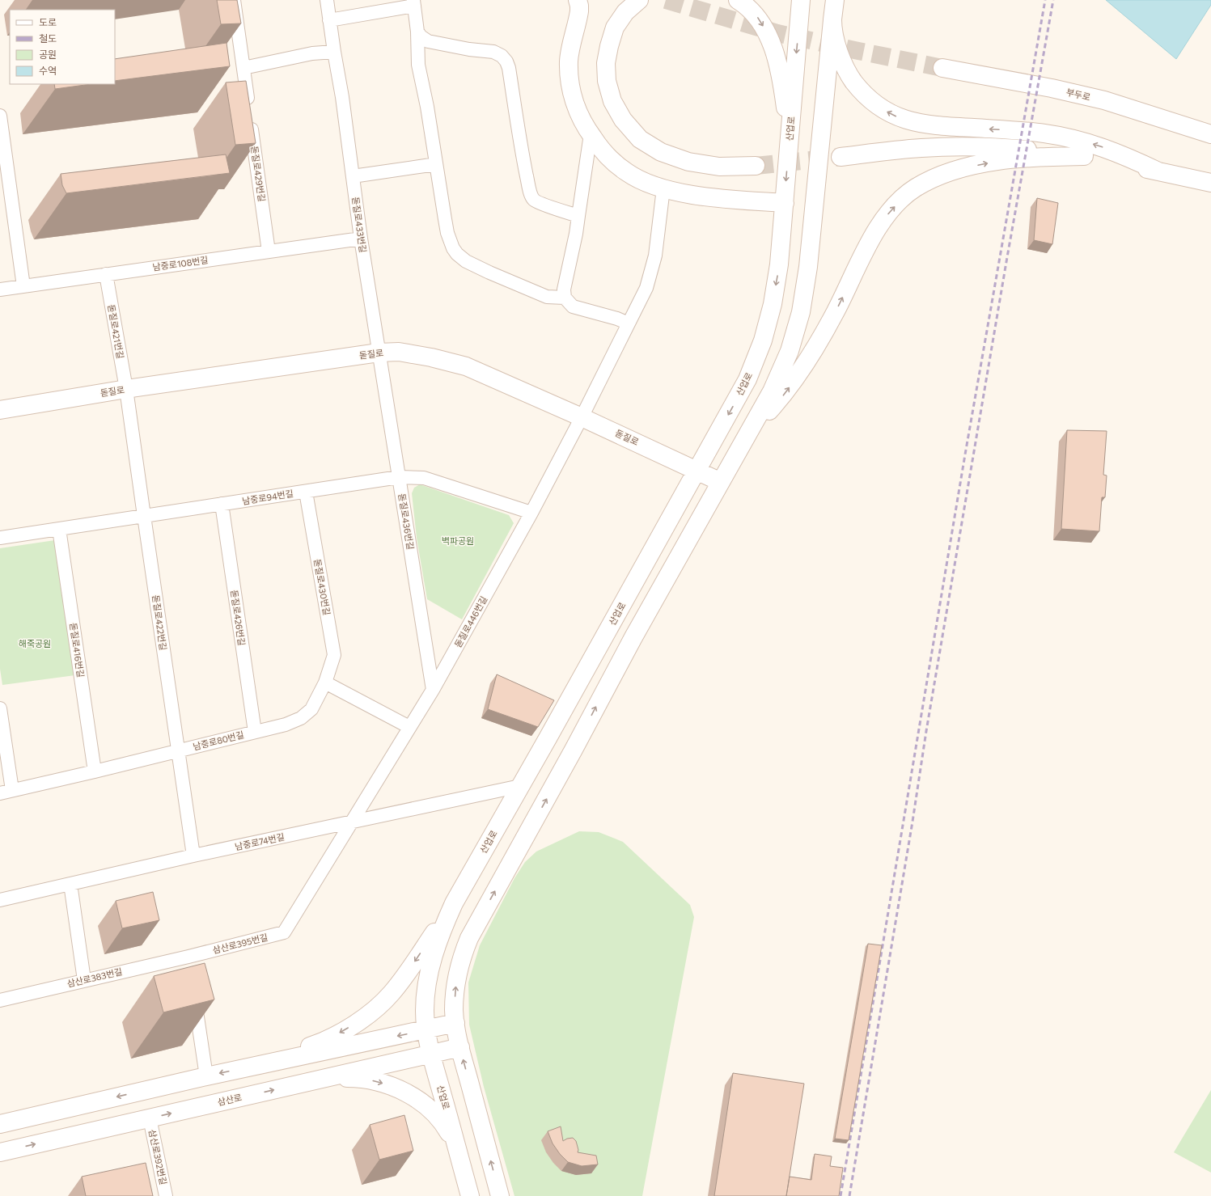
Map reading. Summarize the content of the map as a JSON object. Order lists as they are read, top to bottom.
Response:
{
  "streets": {
    "main road": [
      "부두로",
      "산업로",
      "돋질로",
      "삼산로"
    ],
    "street": [
      "돋질로429번길",
      "돋질로433번길",
      "남중로108번길",
      "돋질로421번길",
      "남중로94번길",
      "돋질로436번길",
      "돋질로430번길",
      "돋질로426번길",
      "돋질로446번길",
      "돋질로422번길",
      "돋질로416번길",
      "남중로80번길",
      "남중로74번길",
      "삼산로395번길",
      "삼산로383번길",
      "삼산로392번길"
    ]
  },
  "crossings": [
    ["산업로", "돋질로"],
    ["산업로", "남중로74번길"],
    ["산업로", "삼산로"],
    ["돋질로429번길", "남중로108번길"],
    ["돋질로433번길", "남중로108번길"],
    ["돋질로433번길", "돋질로"],
    ["돋질로433번길", "돋질로436번길"],
    ["남중로108번길", "돋질로421번길"],
    ["돋질로421번길", "돋질로"],
    ["돋질로421번길", "돋질로422번길"],
    ["돋질로", "돋질로436번길"],
    ["돋질로", "돋질로446번길"],
    ["돋질로", "돋질로422번길"],
    ["남중로94번길", "돋질로436번길"],
    ["남중로94번길", "돋질로430번길"],
    ["남중로94번길", "돋질로426번길"],
    ["남중로94번길", "돋질로446번길"],
    ["남중로94번길", "돋질로422번길"],
    ["남중로94번길", "돋질로416번길"],
    ["돋질로436번길", "돋질로446번길"],
    ["돋질로430번길", "남중로80번길"],
    ["돋질로426번길", "남중로80번길"],
    ["돋질로446번길", "남중로74번길"],
    ["돋질로446번길", "삼산로395번길"],
    ["돋질로422번길", "남중로80번길"],
    ["돋질로422번길", "남중로74번길"],
    ["돋질로416번길", "남중로80번길"],
    ["남중로74번길", "삼산로395번길"],
    ["삼산로395번길", "삼산로383번길"],
    ["삼산로", "삼산로392번길"]
  ],
  "parks": ["벽파공원", "해죽공원"],
  "legend": [
    "도로",
    "철도",
    "공원",
    "수역"
  ]
}
